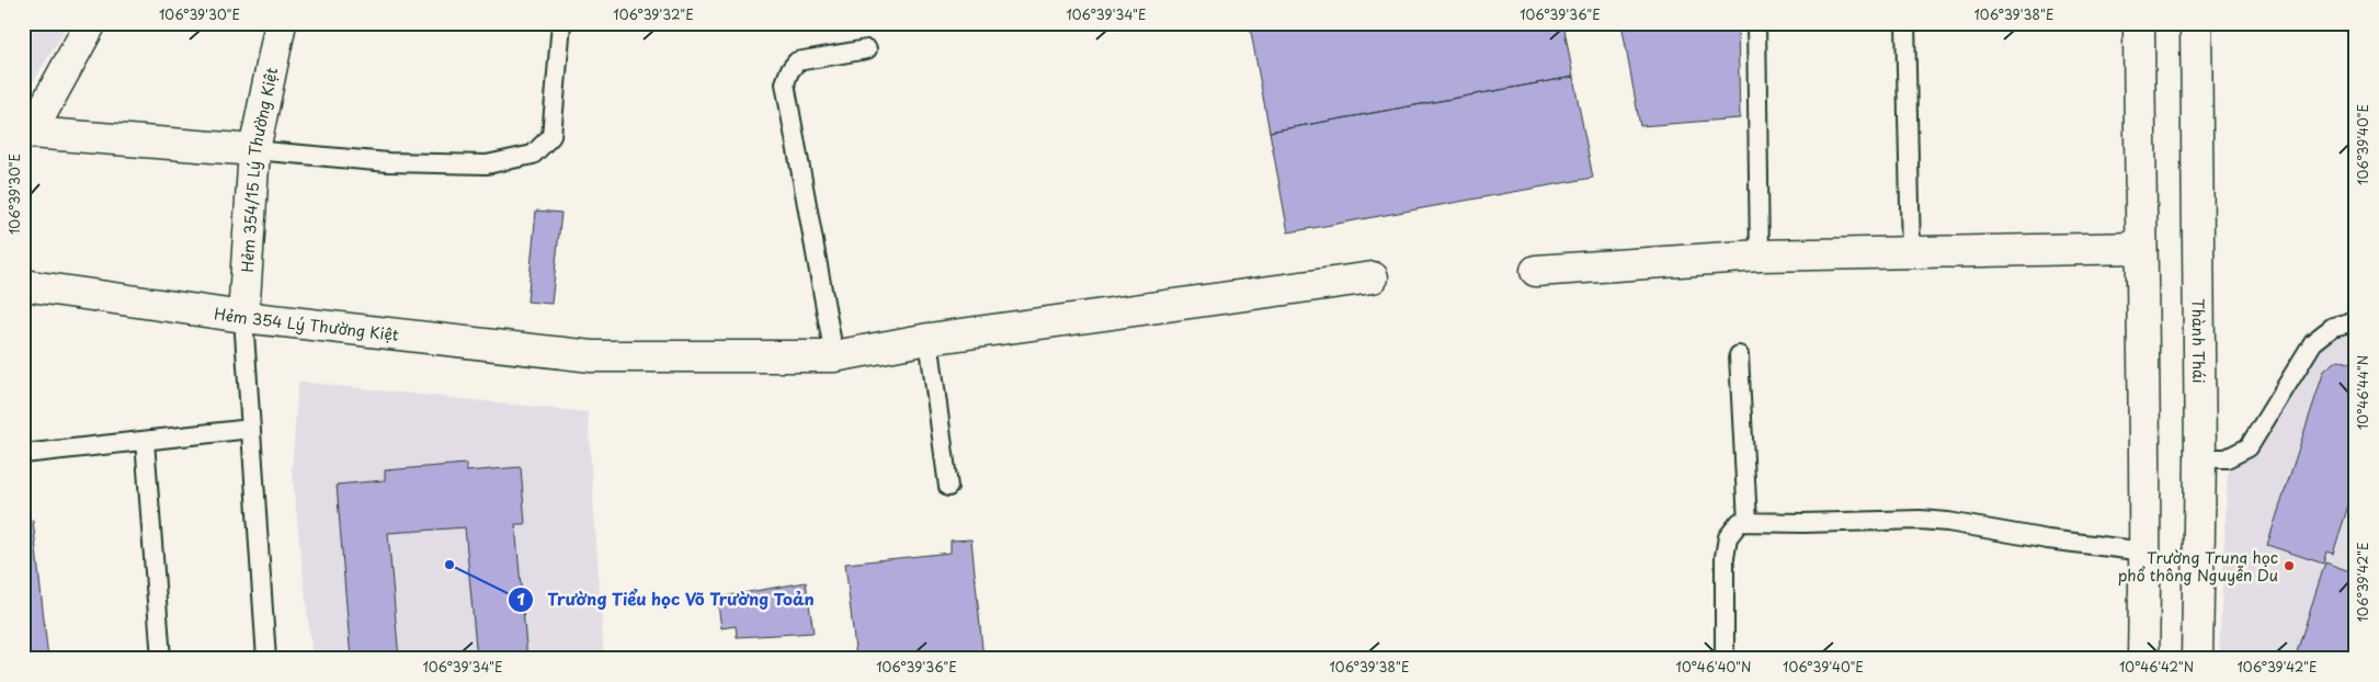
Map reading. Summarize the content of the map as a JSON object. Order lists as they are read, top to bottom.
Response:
{
  "streets": {
    "street": ["Hẻm 354/15 Lý Thường Kiệt", "Hẻm 354 Lý Thường Kiệt", "Thành Thái"]
  },
  "crossings": [
    ["Hẻm 354/15 Lý Thường Kiệt", "Hẻm 354 Lý Thường Kiệt"]
  ],
  "places": ["Trường Tiểu học Võ Trường Toản", "Trường Trung học phổ thông Nguyễn Du"],
  "coordinates": [
    "106°39'30\"E",
    "106°39'32\"E",
    "106°39'34\"E",
    "106°39'36\"E",
    "106°39'38\"E",
    "106°39'40\"E",
    "10°46'44\"N",
    "106°39'42\"E",
    "10°46'40\"N",
    "10°46'42\"N"
  ]
}
